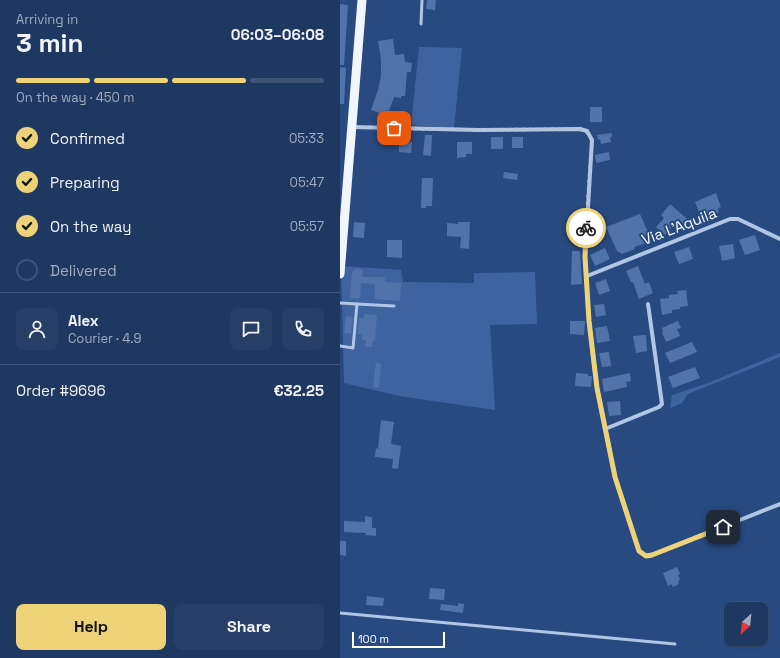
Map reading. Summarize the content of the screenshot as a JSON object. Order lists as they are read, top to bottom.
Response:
{
  "streets": {
    "street": ["Via L'Aquila"]
  },
  "scale_bar": "100 m",
  "north": "bottom left",
  "page": {
    "heading": ["3 min", "Arriving in", "06:03–06:08"],
    "panel": [
      "Alex",
      "Courier · 4.9",
      "Order #9696",
      "€32.25"
    ],
    "bar": "On the way · 450 m",
    "list": [
      ["Confirmed", "05:33"],
      ["Preparing", "05:47"],
      ["On the way", "05:57"],
      "Delivered"
    ],
    "buttons": ["Help", "Share"],
    "scale": "100 m"
  }
}
